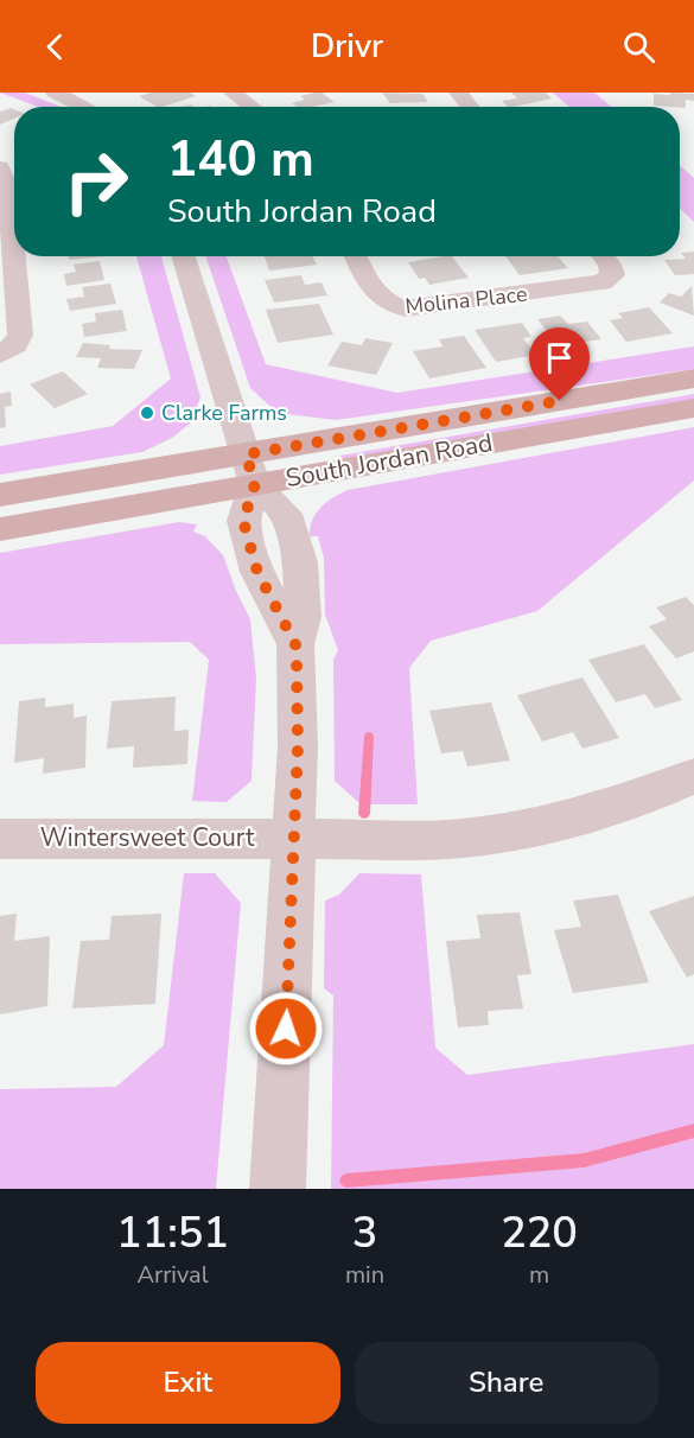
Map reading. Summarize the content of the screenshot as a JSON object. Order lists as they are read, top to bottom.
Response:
{
  "streets": {
    "main road": ["South Jordan Road"],
    "street": ["Molina Place", "Wintersweet Court"]
  },
  "places": ["Clarke Farms"],
  "page": {
    "header": "Drivr",
    "turn": ["140 m", "South Jordan Road"],
    "eta": [
      "11:51",
      "Arrival",
      "3",
      "min",
      "220",
      "m"
    ],
    "buttons": ["Exit", "Share"]
  }
}
